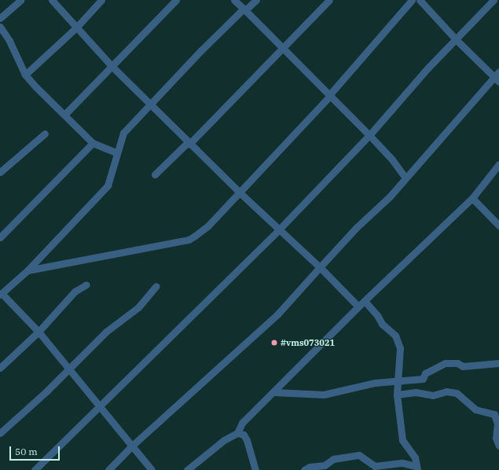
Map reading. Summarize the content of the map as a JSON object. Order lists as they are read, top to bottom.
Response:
{
  "places": ["#vms073021"],
  "scale_bar": "50 m"
}
